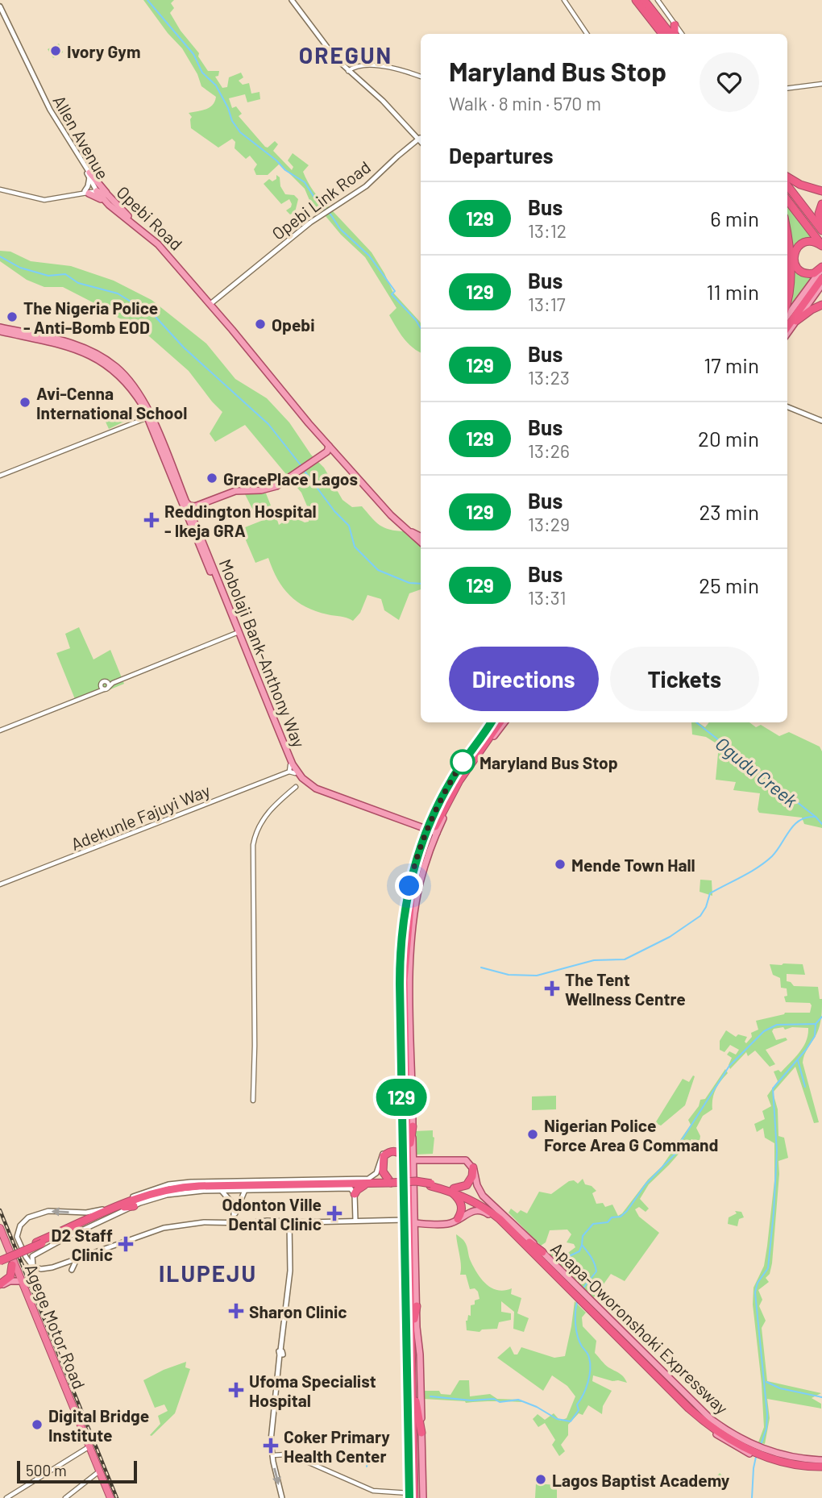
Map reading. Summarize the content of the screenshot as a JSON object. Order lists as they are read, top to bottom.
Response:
{
  "streets": {
    "highway": ["Agege Motor Road", "Apapa-Oworonshoki Expressway"],
    "main road": [
      "Allen Avenue",
      "Opebi Link Road",
      "Opebi Road",
      "Mobolaji Bank-Anthony Way"
    ],
    "street": ["Adekunle Fajuyi Way"]
  },
  "crossings": [
    ["Allen Avenue", "Opebi Road"],
    ["Opebi Link Road", "Opebi Road"],
    ["Mobolaji Bank-Anthony Way", "Adekunle Fajuyi Way"]
  ],
  "districts": ["OREGUN", "ILUPEJU"],
  "water": ["Ogudu Creek"],
  "places": {
    "other": [
      "Ivory Gym",
      "The Nigeria Police - Anti-Bomb EOD",
      "Opebi",
      "Avi-Cenna International School",
      "GracePlace Lagos",
      "Maryland Bus Stop",
      "Mende Town Hall",
      "Nigerian Police Force Area G Command",
      "Digital Bridge Institute",
      "Lagos Baptist Academy"
    ],
    "health": [
      "Reddington Hospital - Ikeja GRA",
      "The Tent Wellness Centre",
      "Odonton Ville Dental Clinic",
      "D2 Staff Clinic",
      "Sharon Clinic",
      "Ufoma Specialist Hospital",
      "Coker Primary Health Center"
    ]
  },
  "lines": ["bus line 129"],
  "scale_bar": "500 m",
  "page": {
    "on_map": "129",
    "heading": [
      ["Maryland Bus Stop", "Walk · 8 min · 570 m"],
      "Departures"
    ],
    "list": [
      {
        "mark": "129",
        "name": "Bus",
        "note": "13:12",
        "value": "6 min"
      },
      {
        "mark": "129",
        "name": "Bus",
        "note": "13:17",
        "value": "11 min"
      },
      {
        "mark": "129",
        "name": "Bus",
        "note": "13:23",
        "value": "17 min"
      },
      {
        "mark": "129",
        "name": "Bus",
        "note": "13:26",
        "value": "20 min"
      },
      {
        "mark": "129",
        "name": "Bus",
        "note": "13:29",
        "value": "23 min"
      },
      {
        "mark": "129",
        "name": "Bus",
        "note": "13:31",
        "value": "25 min"
      }
    ],
    "buttons": ["Directions", "Tickets"],
    "scale": "500 m"
  }
}
